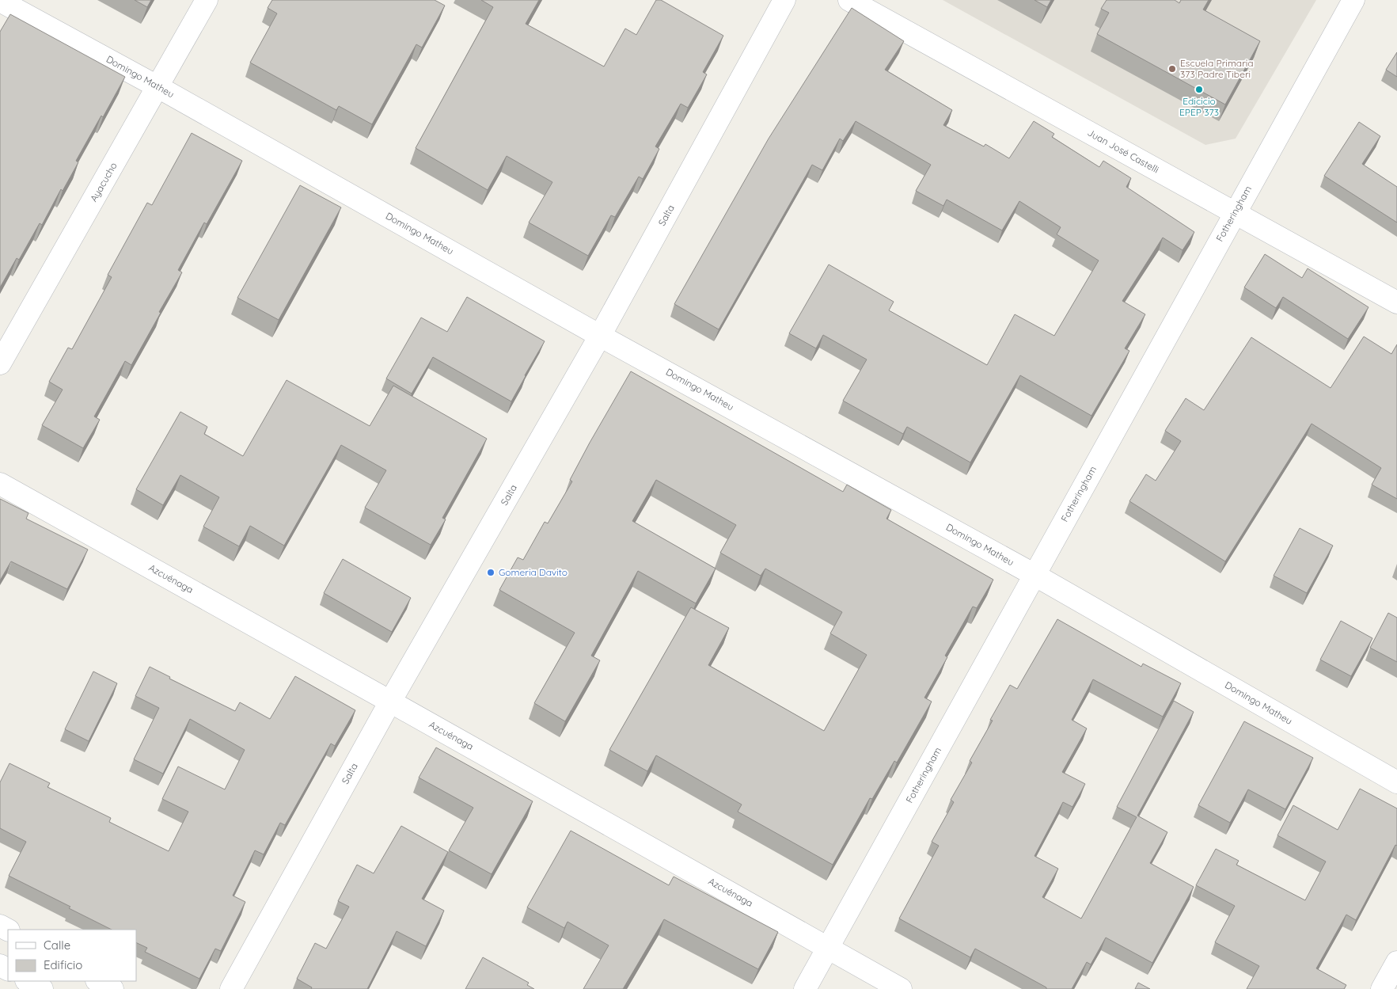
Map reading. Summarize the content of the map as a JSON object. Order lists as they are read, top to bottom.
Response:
{
  "streets": {
    "street": [
      "Domingo Matheu",
      "Juan José Castelli",
      "Ayacucho",
      "Fotheringham",
      "Salta",
      "Azcuénaga"
    ]
  },
  "crossings": [
    ["Domingo Matheu", "Ayacucho"],
    ["Domingo Matheu", "Fotheringham"],
    ["Domingo Matheu", "Salta"],
    ["Juan José Castelli", "Fotheringham"],
    ["Fotheringham", "Azcuénaga"],
    ["Salta", "Azcuénaga"]
  ],
  "places": ["Escuela Primaria 373 Padre Tiberi", "Edicicio EPEP 373", "Gomeria Davito"],
  "legend": ["Calle", "Edificio"]
}
